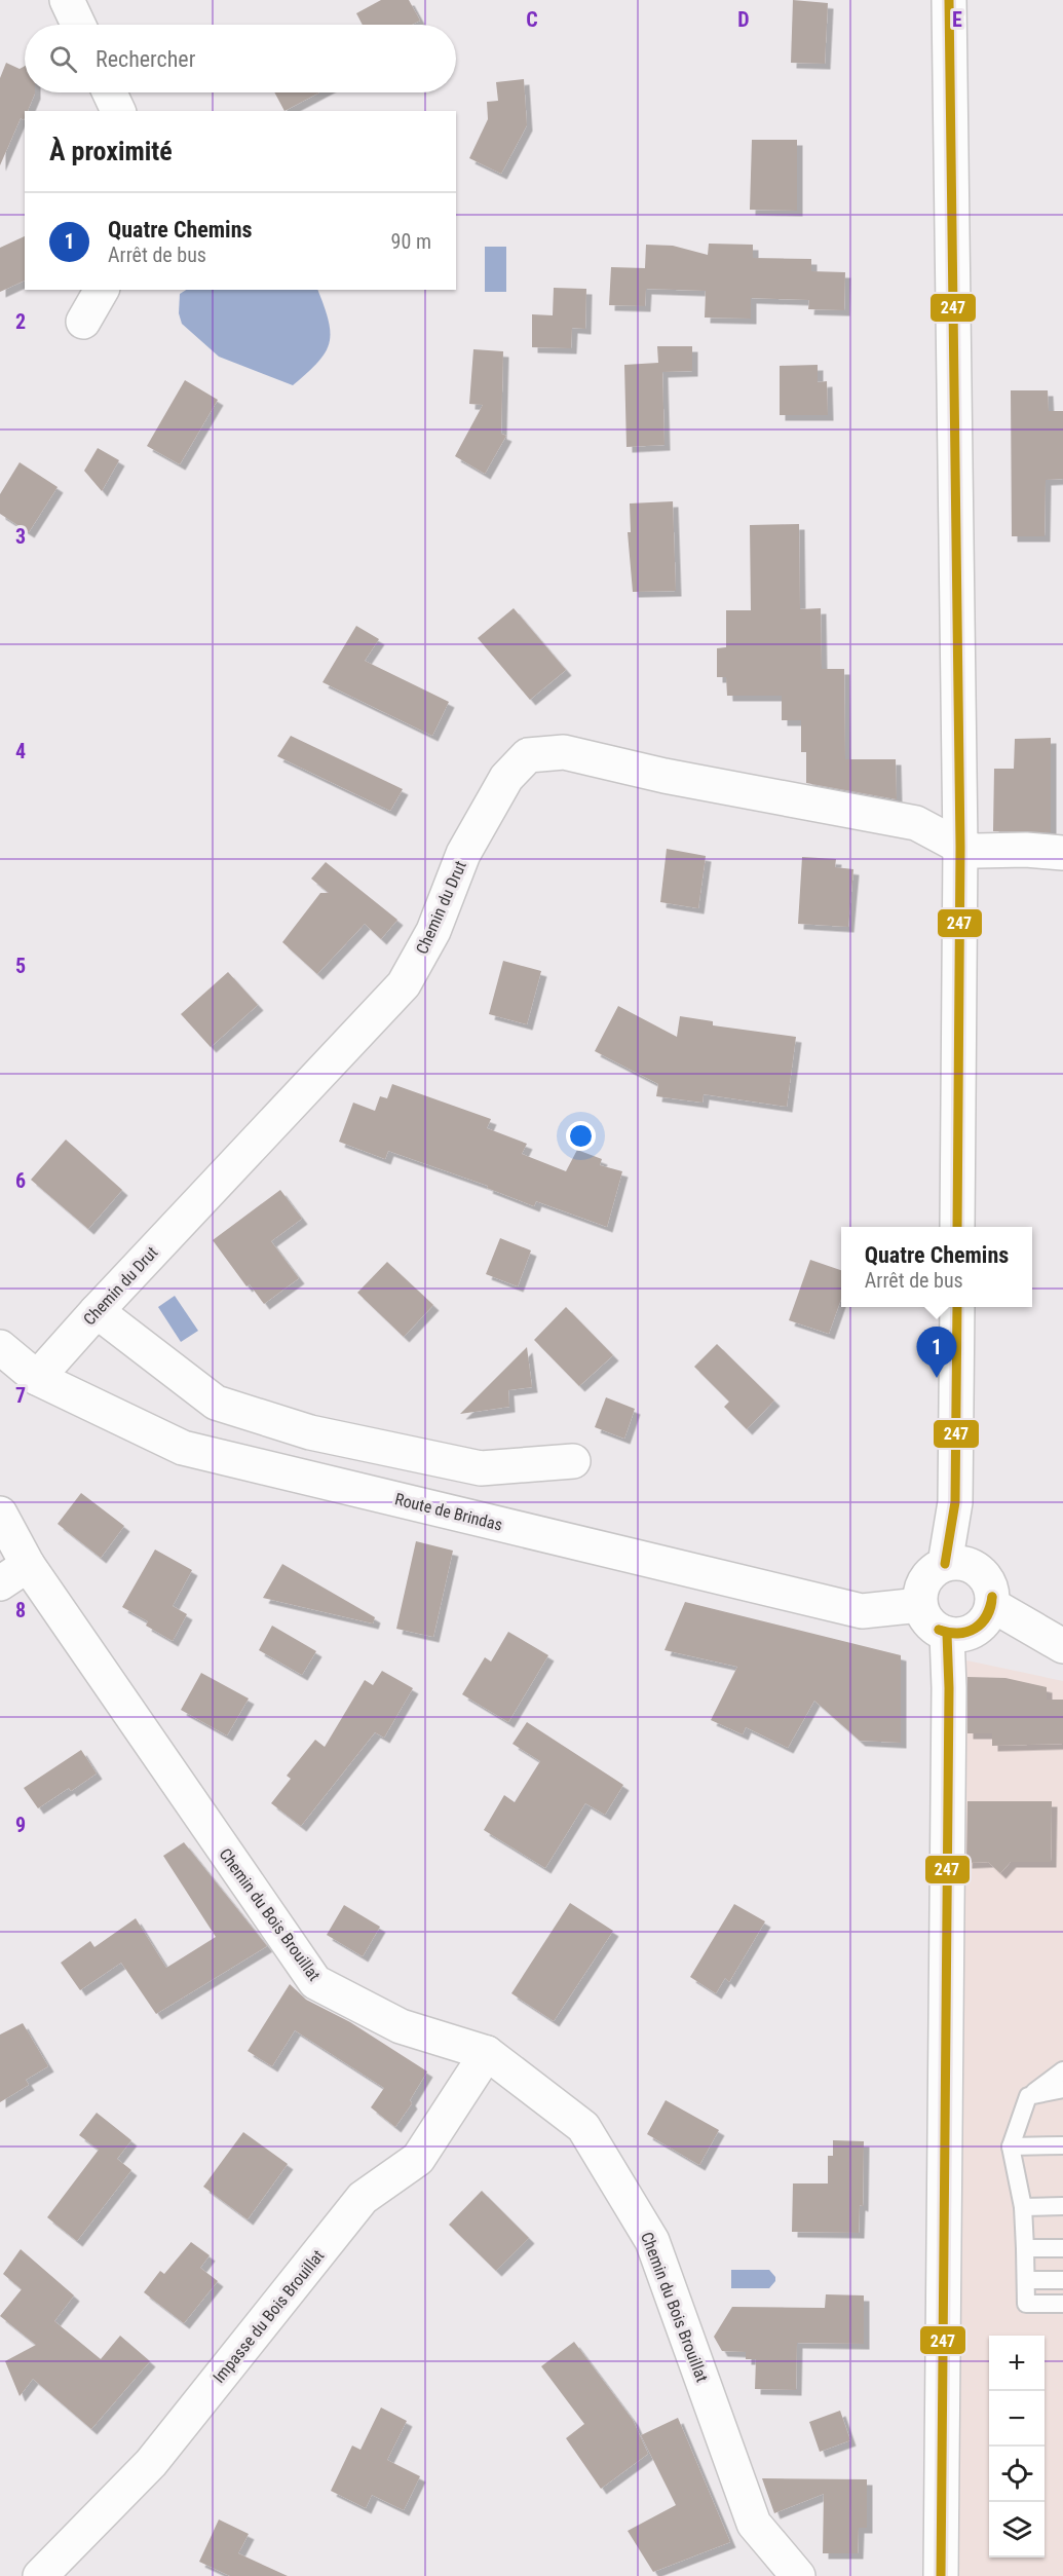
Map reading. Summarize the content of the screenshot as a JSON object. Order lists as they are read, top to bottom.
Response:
{
  "streets": {
    "street": [
      "Chemin du Drut",
      "Route de Brindas",
      "Chemin du Bois Brouillat",
      "Impasse du Bois Brouillat"
    ]
  },
  "crossings": [
    ["Chemin du Drut", "Route de Brindas"],
    ["Chemin du Bois Brouillat", "Impasse du Bois Brouillat"]
  ],
  "lines": ["transit line 247"],
  "page": {
    "search": "Rechercher",
    "heading": "À proximité",
    "list": [
      {
        "mark": "1",
        "name": "Quatre Chemins",
        "note": "Arrêt de bus",
        "value": "90 m"
      }
    ],
    "popup": ["Quatre Chemins", "Arrêt de bus"],
    "pins": "1",
    "map_buttons": ["+", "−"]
  },
  "grid": {
    "columns": ["C", "D", "E"],
    "rows": [
      "2",
      "3",
      "4",
      "5",
      "6",
      "7",
      "8",
      "9"
    ]
  }
}
